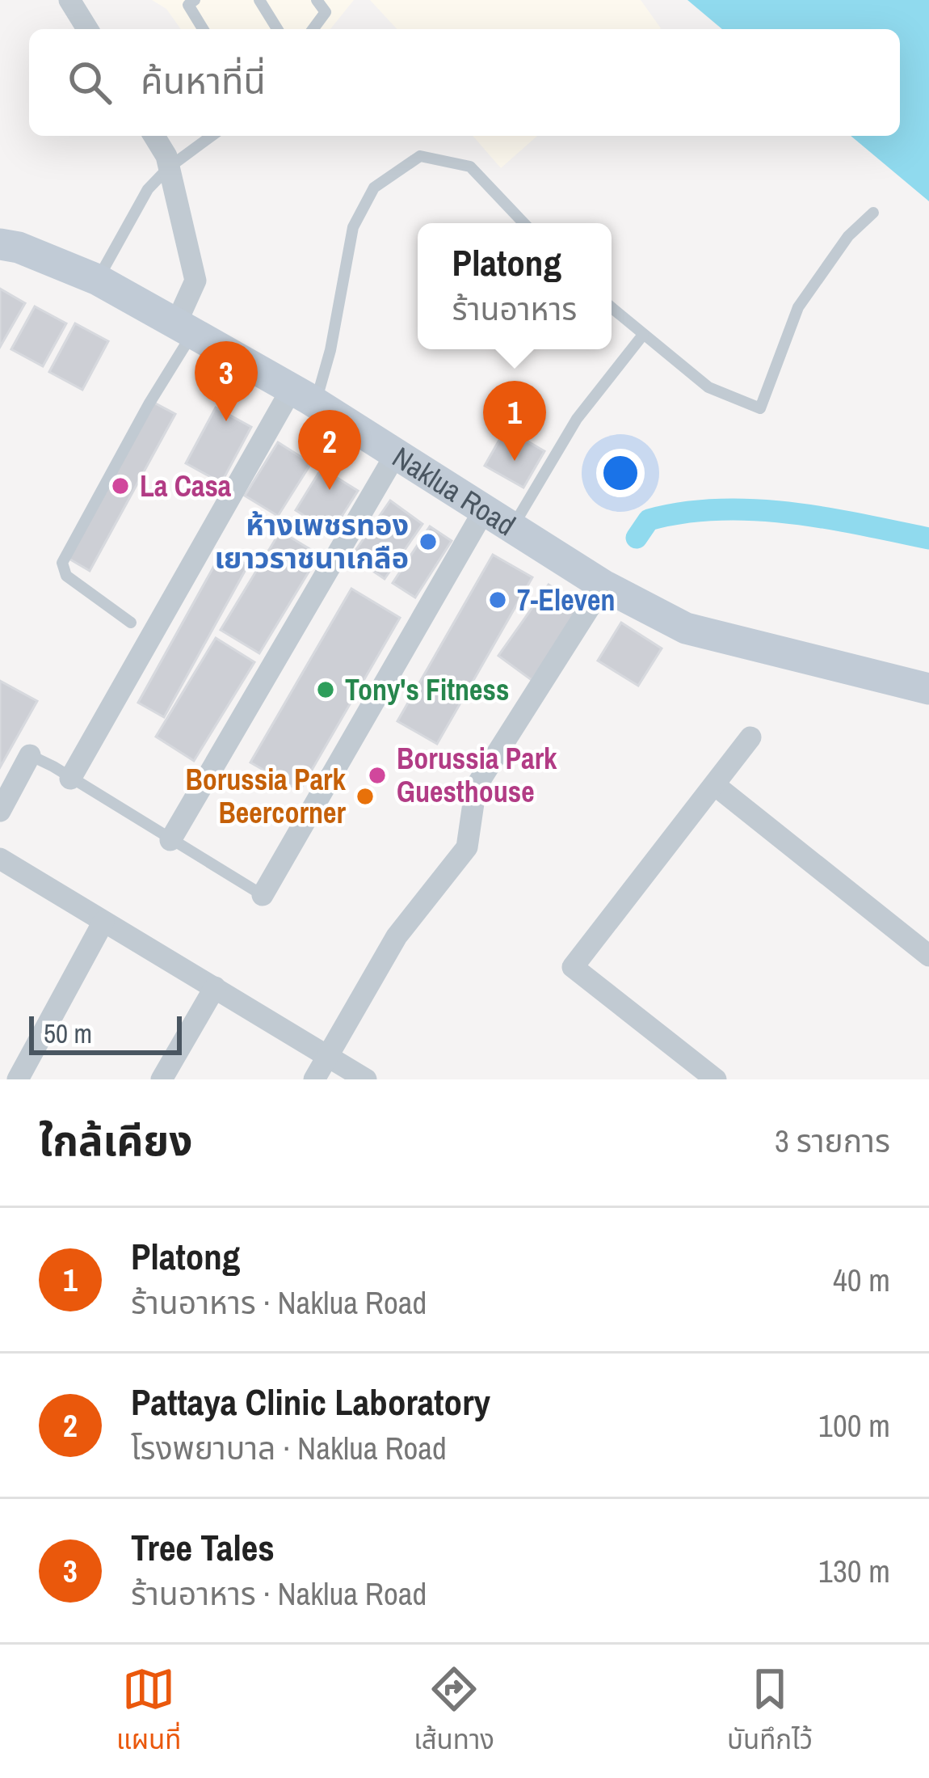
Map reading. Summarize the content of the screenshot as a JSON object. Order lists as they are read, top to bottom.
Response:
{
  "streets": {
    "street": ["Naklua Road"]
  },
  "places": [
    "La Casa",
    "ห้างเพชรทอง เยาวราชนาเกลือ",
    "7-Eleven",
    "Tony's Fitness",
    "Borussia Park Guesthouse",
    "Borussia Park Beercorner"
  ],
  "scale_bar": "50 m",
  "page": {
    "search": "ค้นหาที่นี่",
    "popup": ["Platong", "ร้านอาหาร"],
    "pins": ["3", "1", "2"],
    "scale": "50 m",
    "heading": ["ใกล้เคียง", "3 รายการ"],
    "list": [
      {
        "mark": "1",
        "name": "Platong",
        "note": "ร้านอาหาร · Naklua Road",
        "value": "40 m"
      },
      {
        "mark": "2",
        "name": "Pattaya Clinic Laboratory",
        "note": "โรงพยาบาล · Naklua Road",
        "value": "100 m"
      },
      {
        "mark": "3",
        "name": "Tree Tales",
        "note": "ร้านอาหาร · Naklua Road",
        "value": "130 m"
      }
    ],
    "nav": ["แผนที่", "เส้นทาง", "บันทึกไว้"]
  }
}
